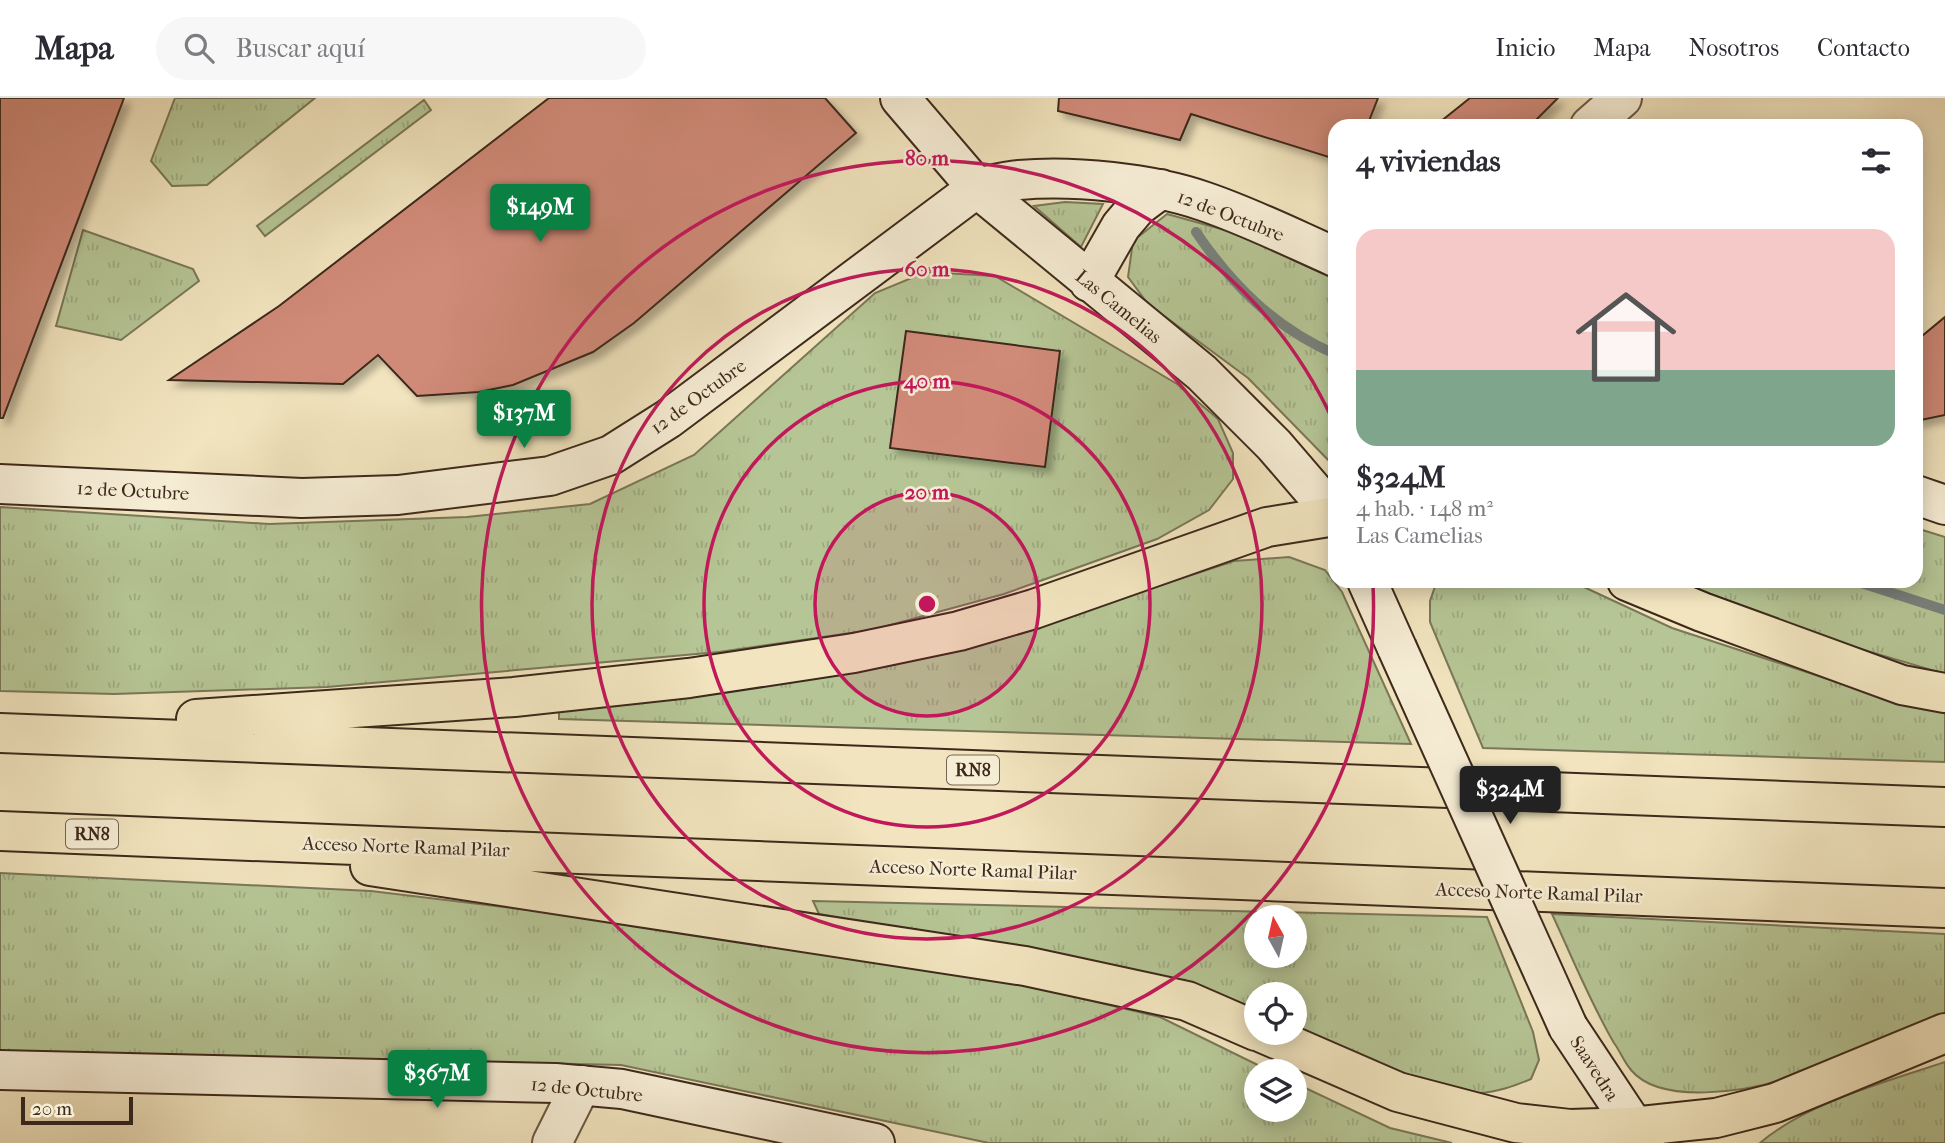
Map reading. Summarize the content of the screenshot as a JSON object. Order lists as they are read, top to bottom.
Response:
{
  "streets": {
    "highway": ["RN8", "Acceso Norte Ramal Pilar"],
    "street": ["12 de Octubre", "Las Camelias", "Saavedra"]
  },
  "crossings": [
    ["12 de Octubre", "Las Camelias"]
  ],
  "scale_bar": "20 m",
  "north": "top",
  "page": {
    "header": "Mapa",
    "search": "Buscar aquí",
    "nav": [
      "Inicio",
      "Mapa",
      "Nosotros",
      "Contacto"
    ],
    "heading": "4 viviendas",
    "price": [
      "$149M",
      "$137M",
      "$324M",
      "$367M"
    ],
    "list": [
      {
        "name": "$324M",
        "note": "4 hab. · 148 m² · Las Camelias"
      }
    ],
    "scale": "20 m"
  },
  "rings": [
    "80 m",
    "60 m",
    "40 m",
    "20 m"
  ]
}
